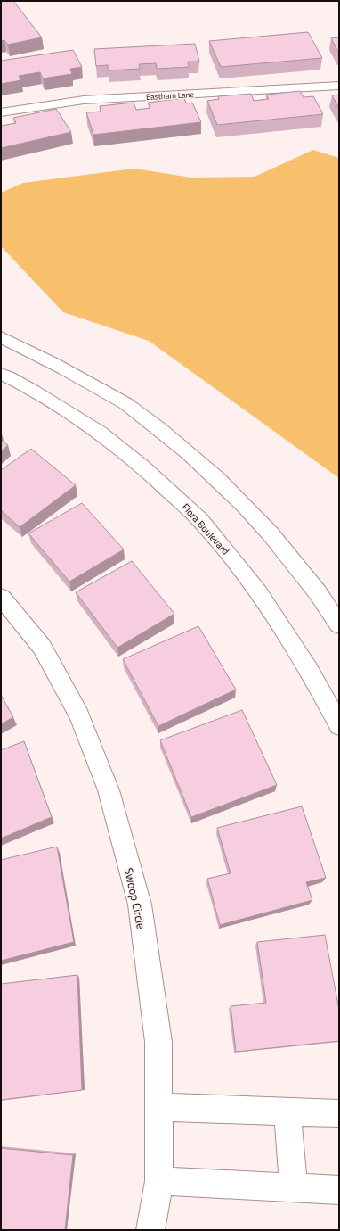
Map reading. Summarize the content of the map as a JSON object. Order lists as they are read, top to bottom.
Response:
{
  "streets": {
    "street": ["Eastham Lane", "Flora Boulevard", "Swoop Circle"]
  }
}
